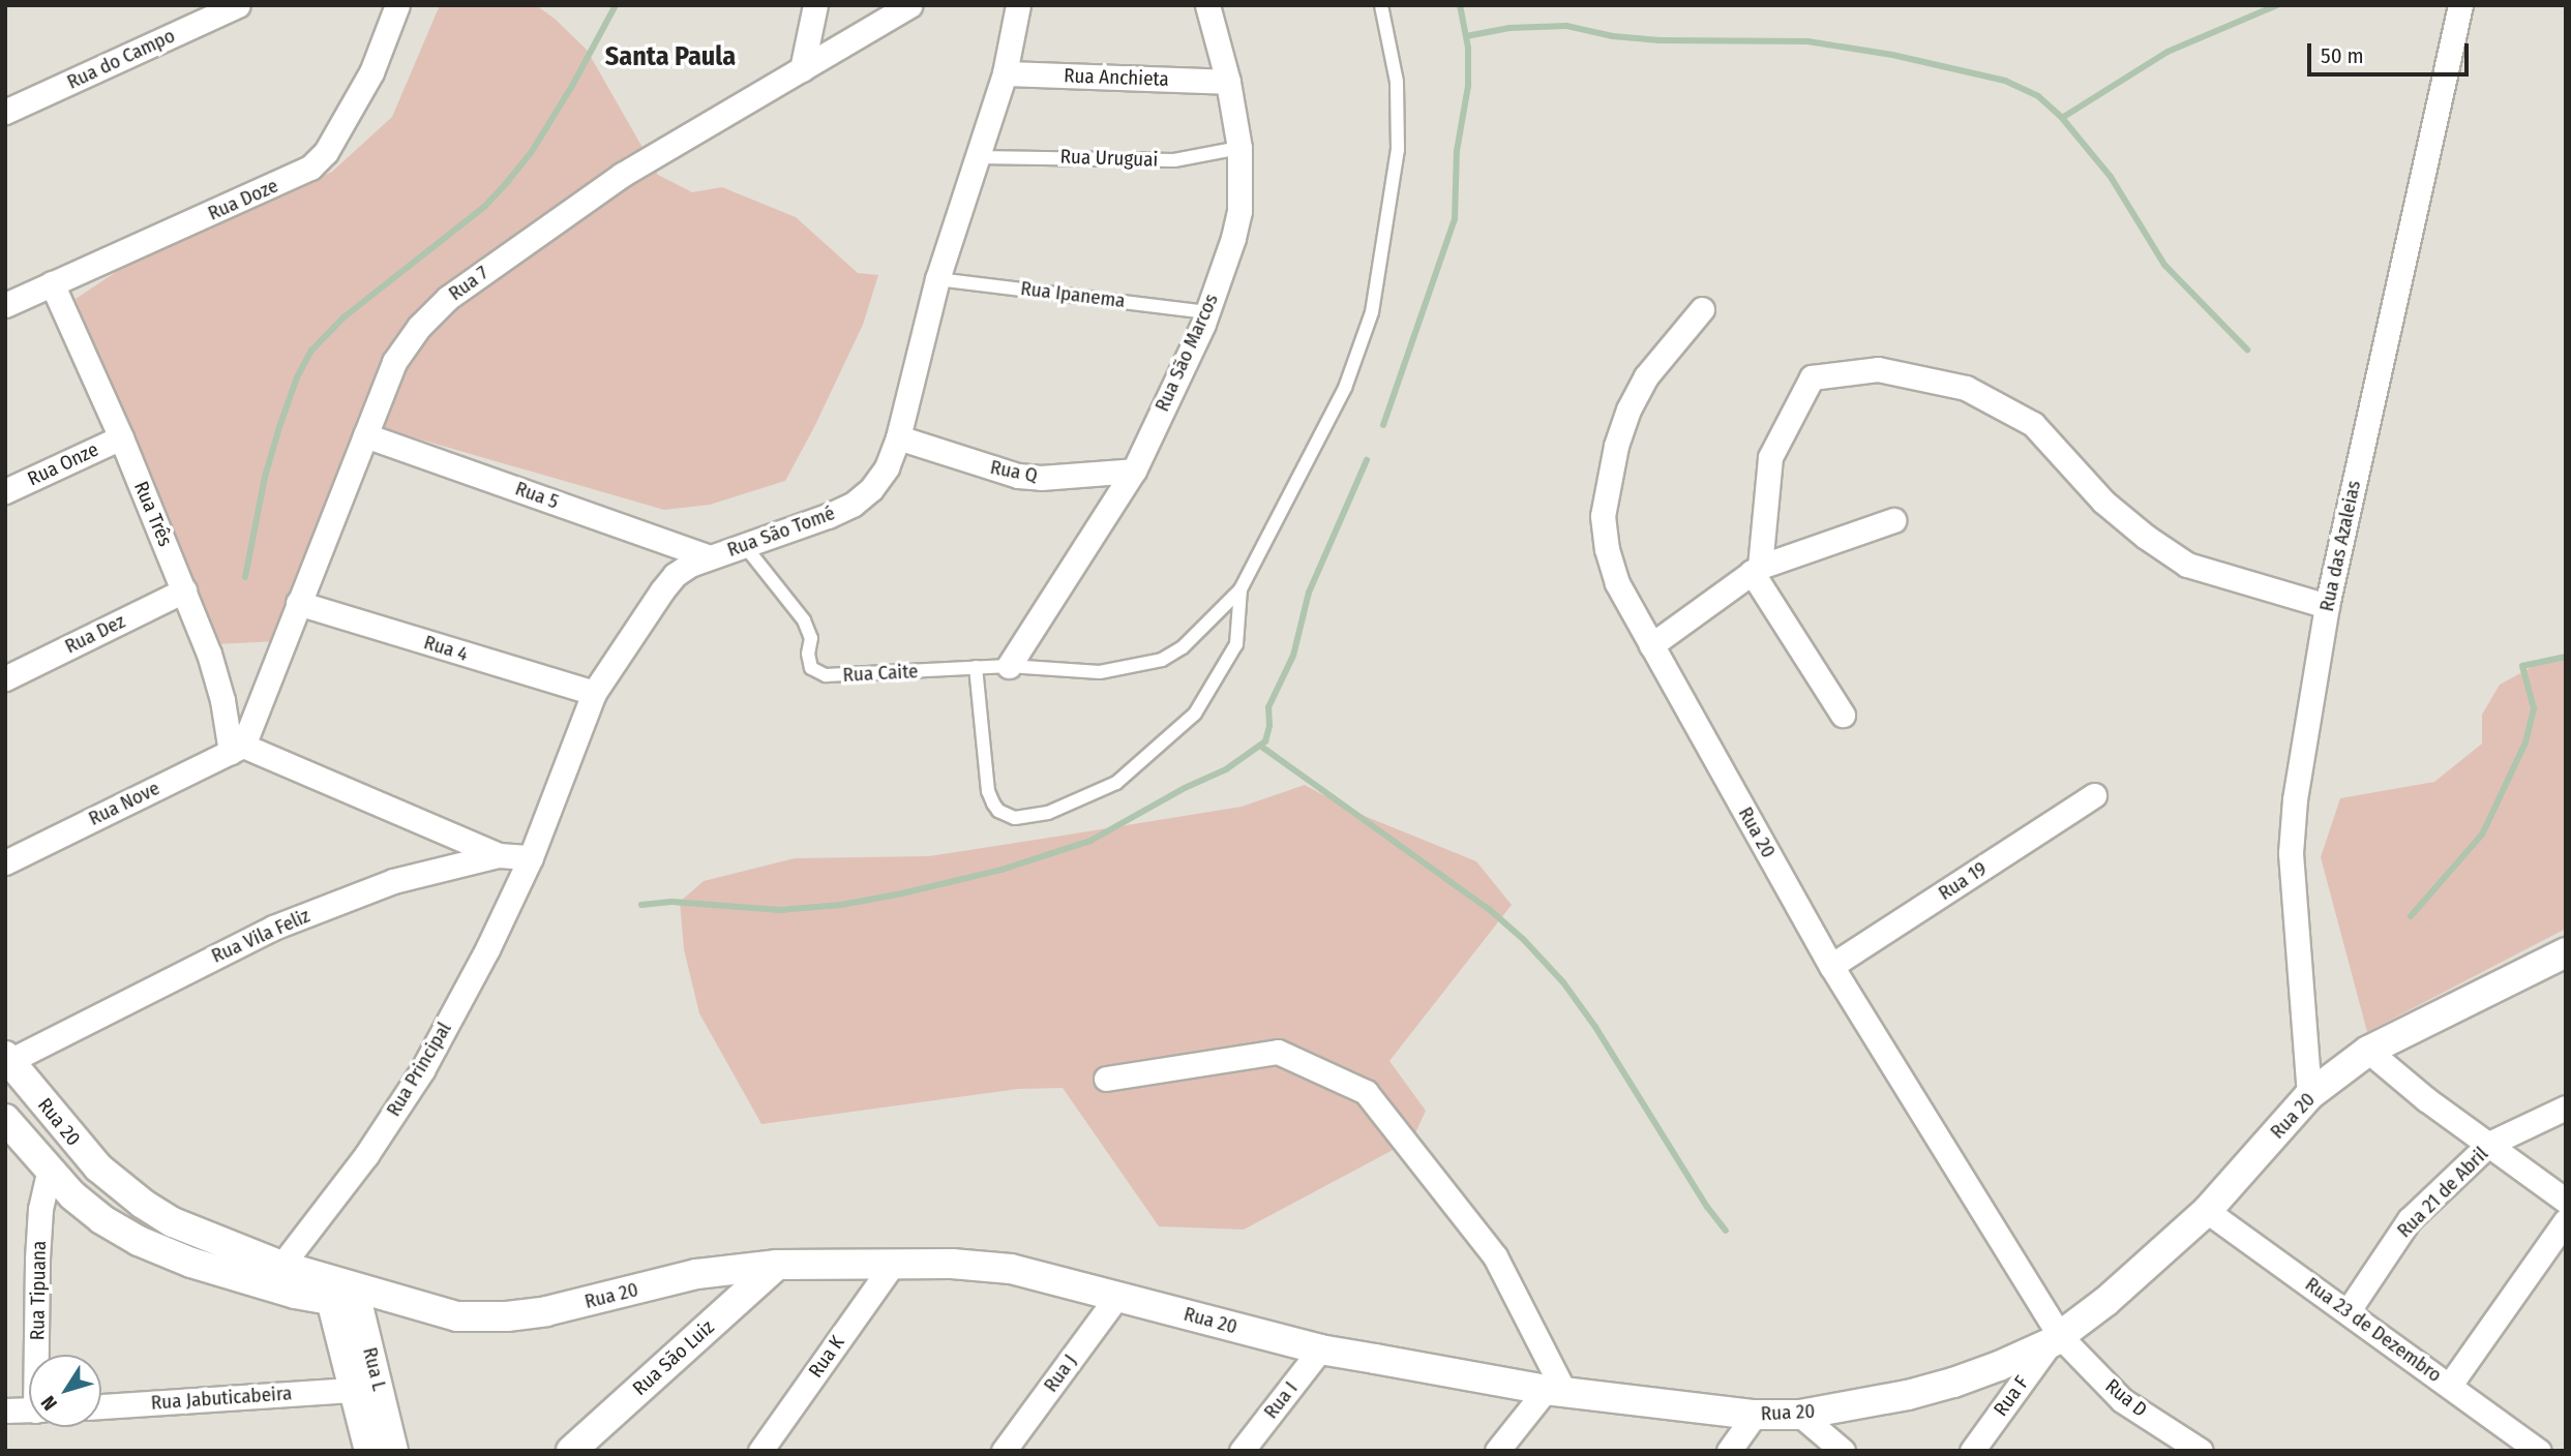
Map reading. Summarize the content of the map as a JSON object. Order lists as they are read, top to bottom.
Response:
{
  "streets": {
    "street": [
      "Rua do Campo",
      "Rua Anchieta",
      "Rua Doze",
      "Rua 7",
      "Rua São Marcos",
      "Rua Onze",
      "Rua Q",
      "Rua 5",
      "Rua Três",
      "Rua São Tomé",
      "Rua das Azaleias",
      "Rua Dez",
      "Rua 4",
      "Rua Nove",
      "Rua 20",
      "Rua 19",
      "Rua Vila Feliz",
      "Rua Principal",
      "Rua 21 de Abril",
      "Rua Tipuana",
      "Rua 23 de Dezembro",
      "Rua K",
      "Rua São Luiz",
      "Rua L",
      "Rua J",
      "Rua F",
      "Rua Jabuticabeira",
      "Rua D",
      "Rua I"
    ],
    "lane": ["Rua Uruguai", "Rua Ipanema", "Rua Caite"]
  },
  "crossings": [
    ["Rua Anchieta", "Rua São Marcos"],
    ["Rua Anchieta", "Rua São Tomé"],
    ["Rua Uruguai", "Rua São Marcos"],
    ["Rua Uruguai", "Rua São Tomé"],
    ["Rua Doze", "Rua Três"],
    ["Rua 7", "Rua 5"],
    ["Rua 7", "Rua Três"],
    ["Rua 7", "Rua 4"],
    ["Rua 7", "Rua Nove"],
    ["Rua Ipanema", "Rua São Marcos"],
    ["Rua Ipanema", "Rua São Tomé"],
    ["Rua São Marcos", "Rua Q"],
    ["Rua São Marcos", "Rua Caite"],
    ["Rua Onze", "Rua Três"],
    ["Rua Q", "Rua São Tomé"],
    ["Rua 5", "Rua São Tomé"],
    ["Rua Três", "Rua Dez"],
    ["Rua Três", "Rua Nove"],
    ["Rua São Tomé", "Rua 4"],
    ["Rua São Tomé", "Rua Caite"],
    ["Rua São Tomé", "Rua Vila Feliz"],
    ["Rua São Tomé", "Rua Principal"],
    ["Rua das Azaleias", "Rua 20"],
    ["Rua 20", "Rua 19"],
    ["Rua 20", "Rua Vila Feliz"],
    ["Rua 20", "Rua Principal"],
    ["Rua 20", "Rua Tipuana"],
    ["Rua 20", "Rua 23 de Dezembro"],
    ["Rua 20", "Rua K"],
    ["Rua 20", "Rua São Luiz"],
    ["Rua 20", "Rua L"],
    ["Rua 20", "Rua J"],
    ["Rua 20", "Rua F"],
    ["Rua 20", "Rua D"],
    ["Rua 20", "Rua I"],
    ["Rua Vila Feliz", "Rua Principal"],
    ["Rua 21 de Abril", "Rua 23 de Dezembro"],
    ["Rua F", "Rua D"]
  ],
  "districts": ["Santa Paula"],
  "scale_bar": "50 m",
  "north": "bottom left"
}
